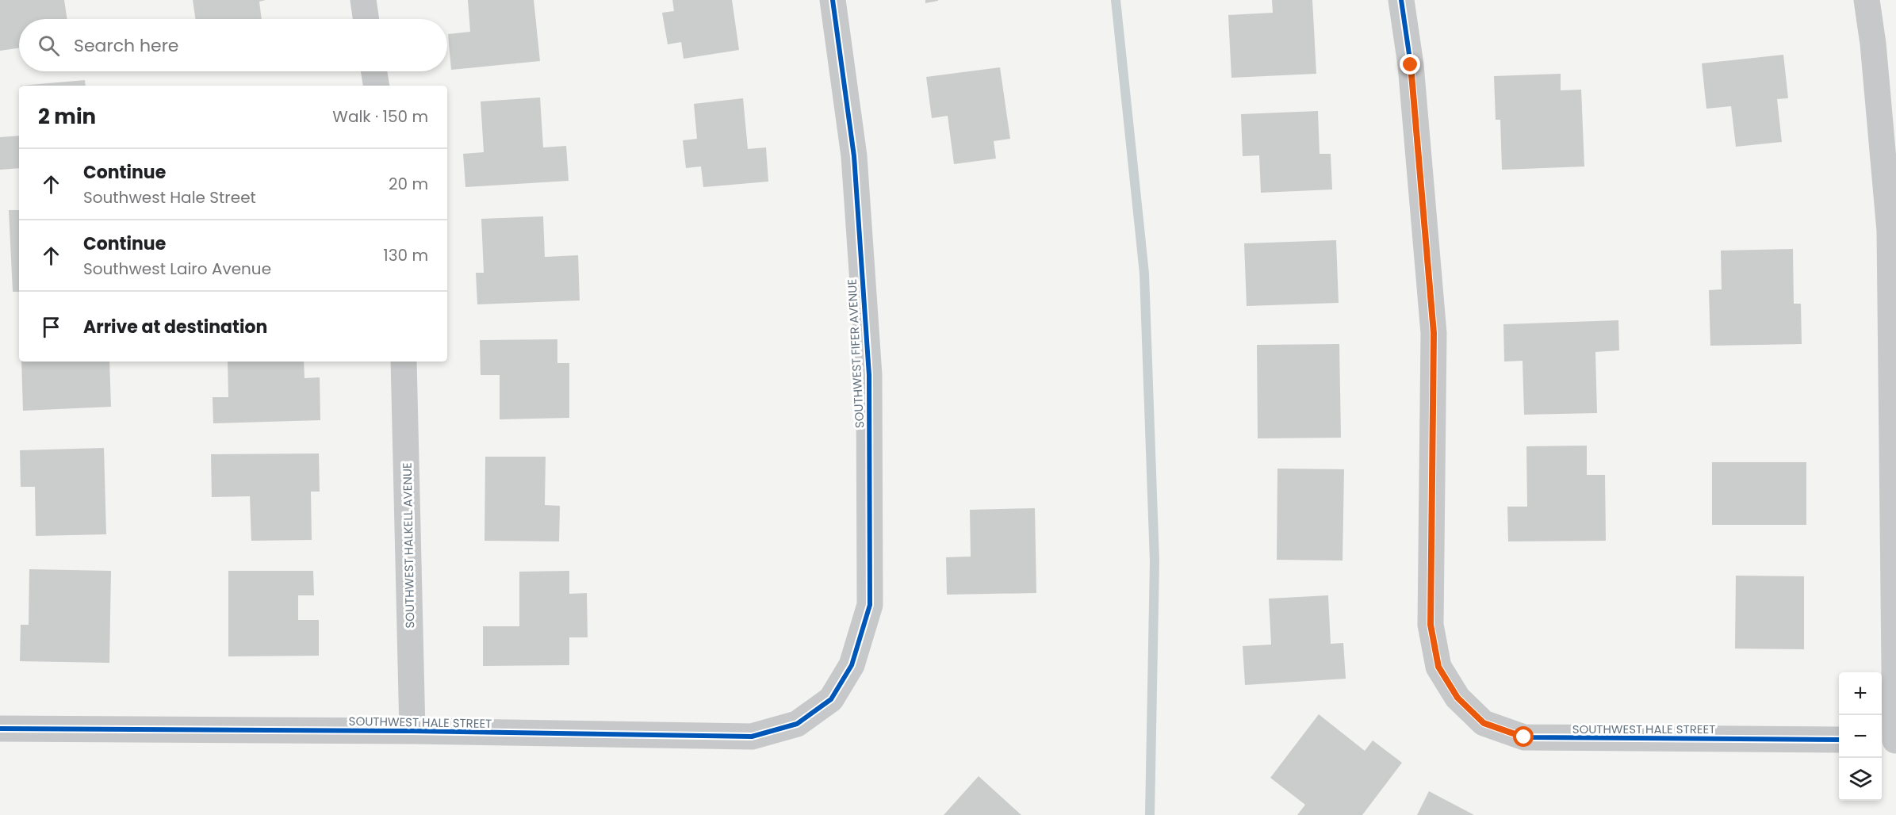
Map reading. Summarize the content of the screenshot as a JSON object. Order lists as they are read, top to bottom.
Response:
{
  "streets": {
    "street": ["SOUTHWEST FIFER AVENUE", "SOUTHWEST HALKELL AVENUE", "SOUTHWEST HALE STREET"]
  },
  "crossings": [
    ["SOUTHWEST FIFER AVENUE", "SOUTHWEST HALE STREET"],
    ["SOUTHWEST HALKELL AVENUE", "SOUTHWEST HALE STREET"]
  ],
  "page": {
    "search": "Search here",
    "heading": ["2 min", "Walk · 150 m"],
    "list": [
      ["Continue", "Southwest Hale Street", "20 m"],
      ["Continue", "Southwest Lairo Avenue", "130 m"],
      "Arrive at destination"
    ],
    "map_buttons": ["+", "−"]
  }
}
